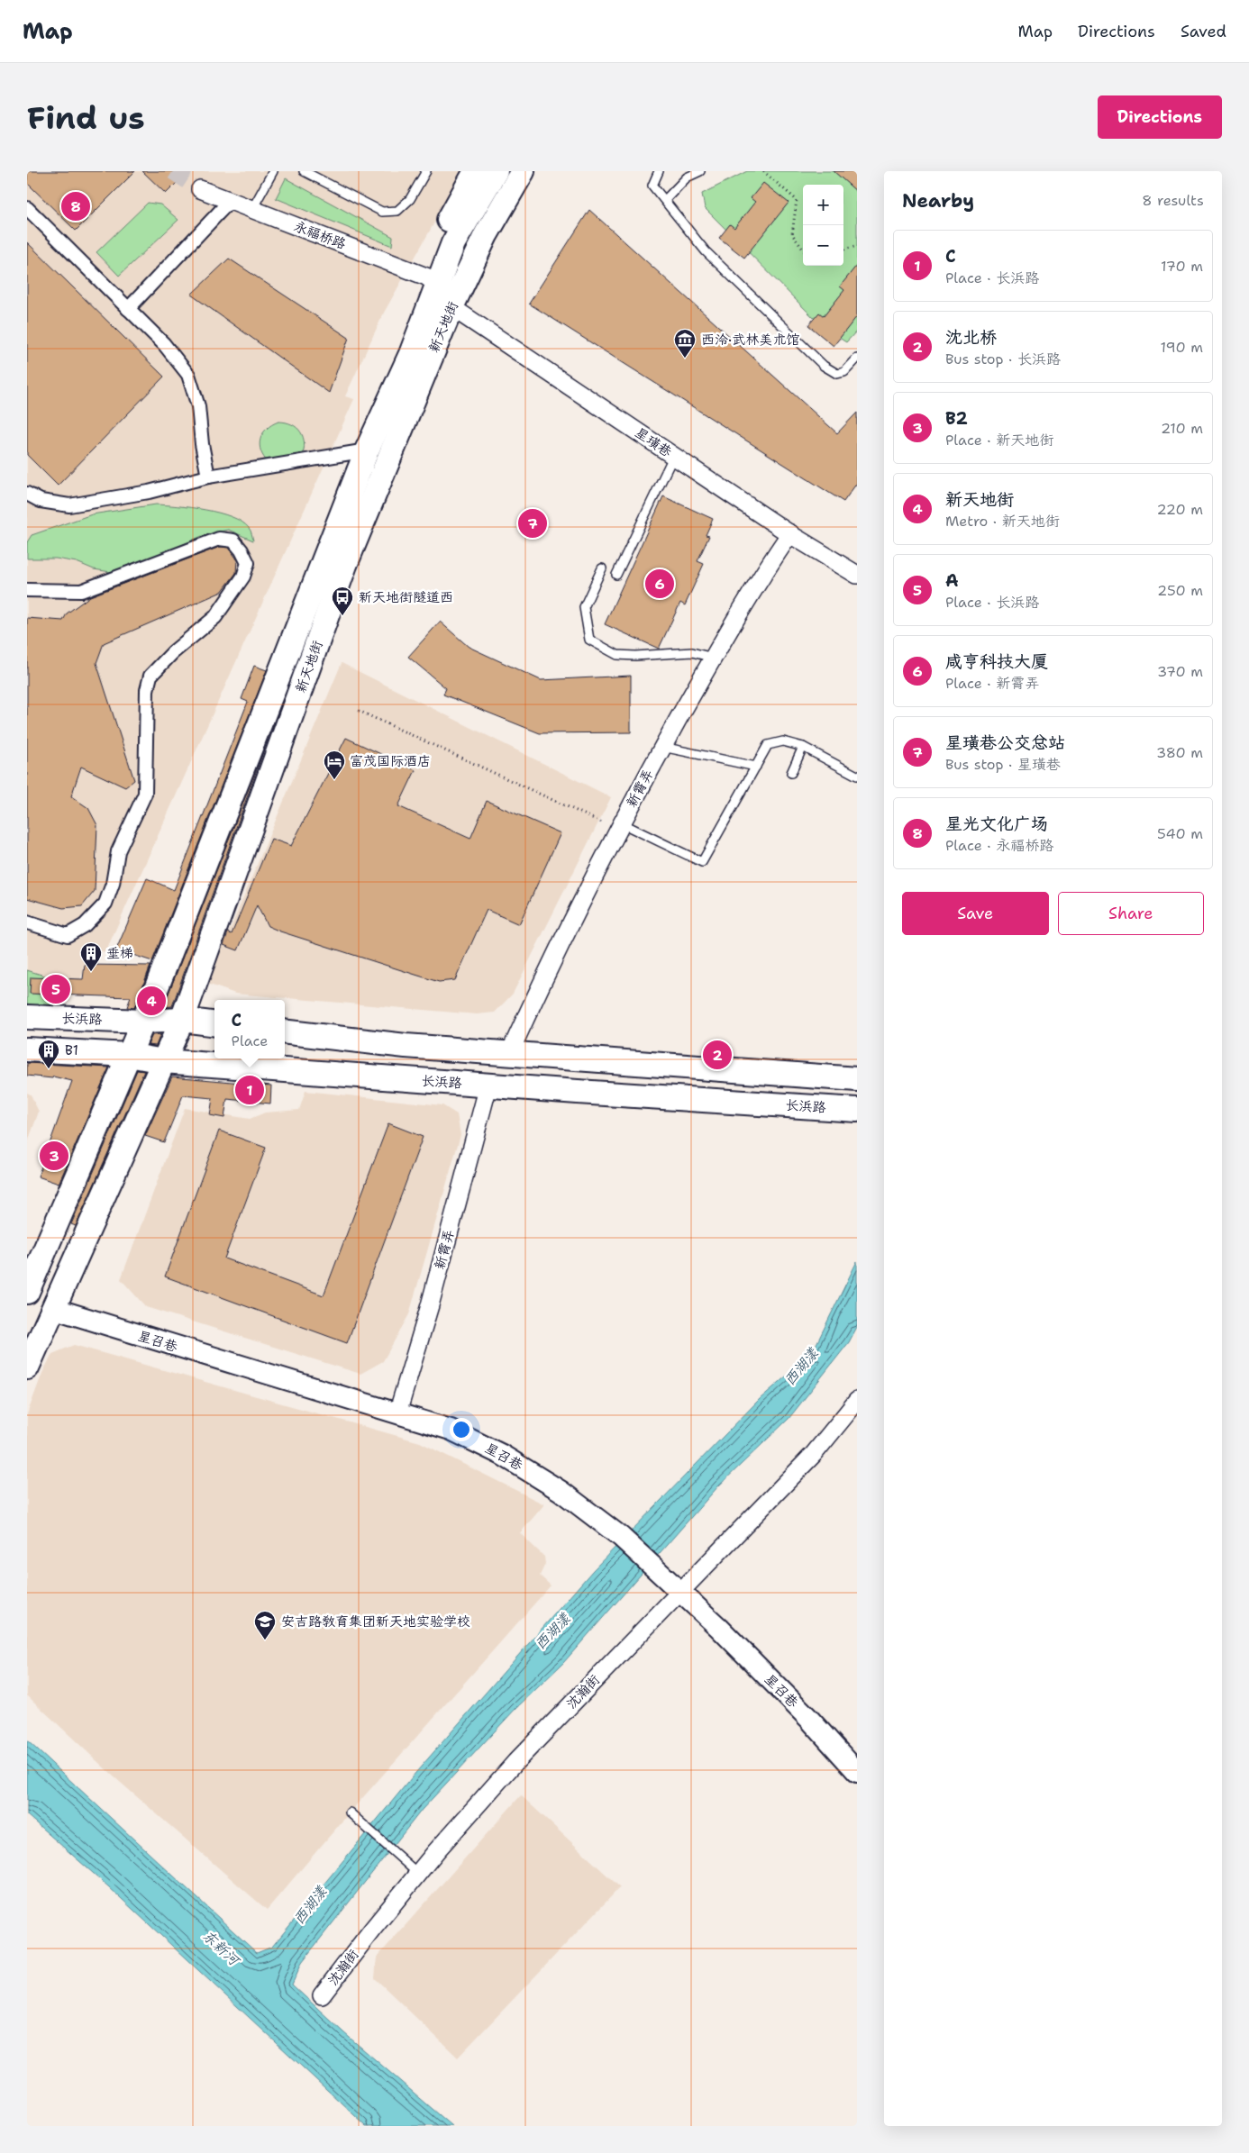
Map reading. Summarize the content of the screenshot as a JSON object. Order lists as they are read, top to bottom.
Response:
{
  "streets": {
    "main road": ["新天地街", "长浜路"],
    "street": [
      "永福桥路",
      "星璜巷",
      "新霄弄",
      "星召巷",
      "沈瀚街"
    ]
  },
  "crossings": [
    ["永福桥路", "新天地街"],
    ["新天地街", "星璜巷"],
    ["新天地街", "长浜路"],
    ["新天地街", "星召巷"],
    ["星璜巷", "新霄弄"],
    ["新霄弄", "长浜路"],
    ["新霄弄", "星召巷"],
    ["星召巷", "沈瀚街"]
  ],
  "water": ["西湖漾", "东新河"],
  "places": {
    "museum": ["西泠·武林美术馆"],
    "bus stop": ["新天地街隧道西"],
    "hotel": ["富茂国际酒店"],
    "building": ["垂梯", "B1"],
    "school or university": ["安吉路教育集团新天地实验学校"]
  },
  "page": {
    "header": "Map",
    "nav": ["Map", "Directions", "Saved"],
    "buttons": [
      "Directions",
      ["Save", "Share"]
    ],
    "title": "Find us",
    "heading": ["Nearby", "8 results"],
    "map_buttons": ["+", "−"],
    "pins": [
      "8",
      "7",
      "6",
      "5",
      "4",
      "2",
      "1",
      "3"
    ],
    "list": [
      {
        "mark": "1",
        "name": "C",
        "note": "Place · 长浜路",
        "value": "170 m"
      },
      {
        "mark": "2",
        "name": "沈北桥",
        "note": "Bus stop · 长浜路",
        "value": "190 m"
      },
      {
        "mark": "3",
        "name": "B2",
        "note": "Place · 新天地街",
        "value": "210 m"
      },
      {
        "mark": "4",
        "name": "新天地街",
        "note": "Metro · 新天地街",
        "value": "220 m"
      },
      {
        "mark": "5",
        "name": "A",
        "note": "Place · 长浜路",
        "value": "250 m"
      },
      {
        "mark": "6",
        "name": "咸亨科技大厦",
        "note": "Place · 新霄弄",
        "value": "370 m"
      },
      {
        "mark": "7",
        "name": "星璜巷公交总站",
        "note": "Bus stop · 星璜巷",
        "value": "380 m"
      },
      {
        "mark": "8",
        "name": "星光文化广场",
        "note": "Place · 永福桥路",
        "value": "540 m"
      }
    ],
    "popup": ["C", "Place"]
  }
}
